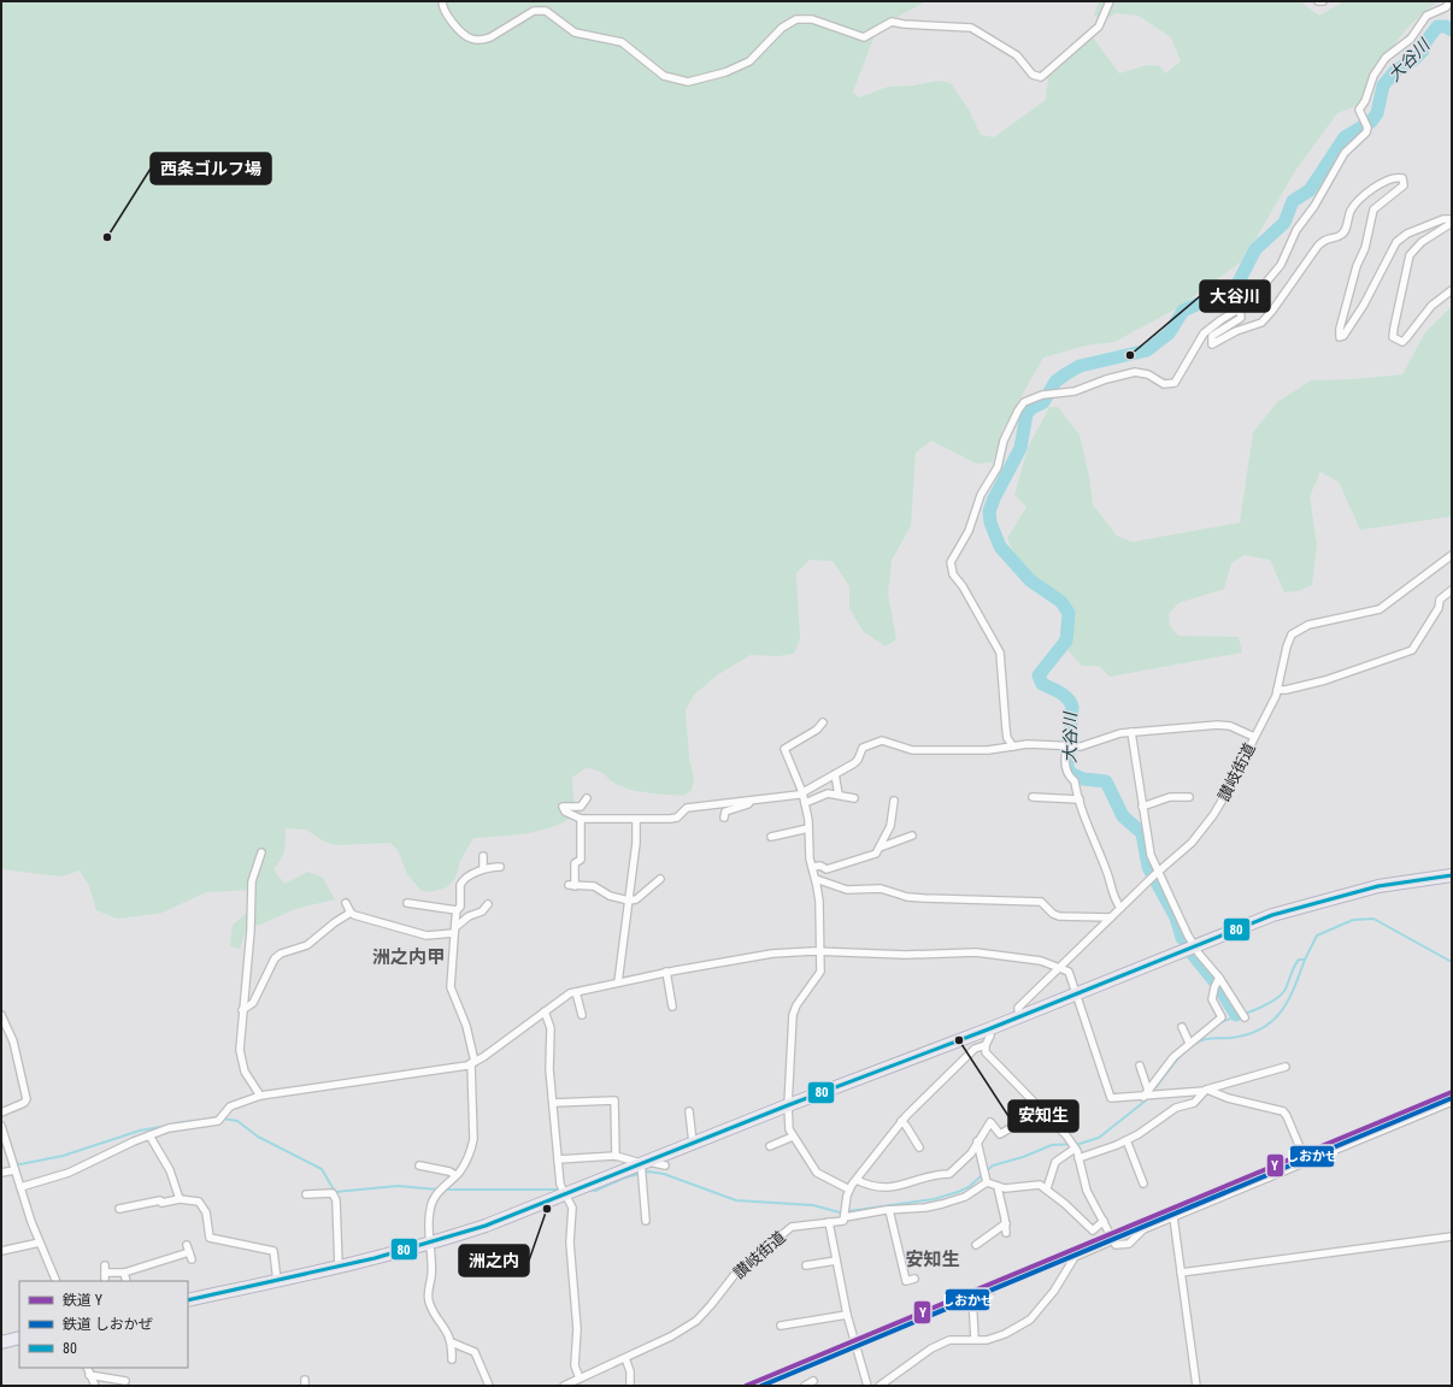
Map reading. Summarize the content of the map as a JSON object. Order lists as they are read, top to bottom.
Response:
{
  "streets": {
    "street": ["讃岐街道"]
  },
  "districts": ["洲之内甲", "安知生"],
  "water": ["大谷川"],
  "places": [
    "西条ゴルフ場",
    "大谷川",
    "安知生",
    "洲之内"
  ],
  "lines": ["transit line 80", "rail line Y", "rail line しおかぜ"],
  "legend": ["鉄道 Y", "鉄道 しおかぜ", "80"]
}
